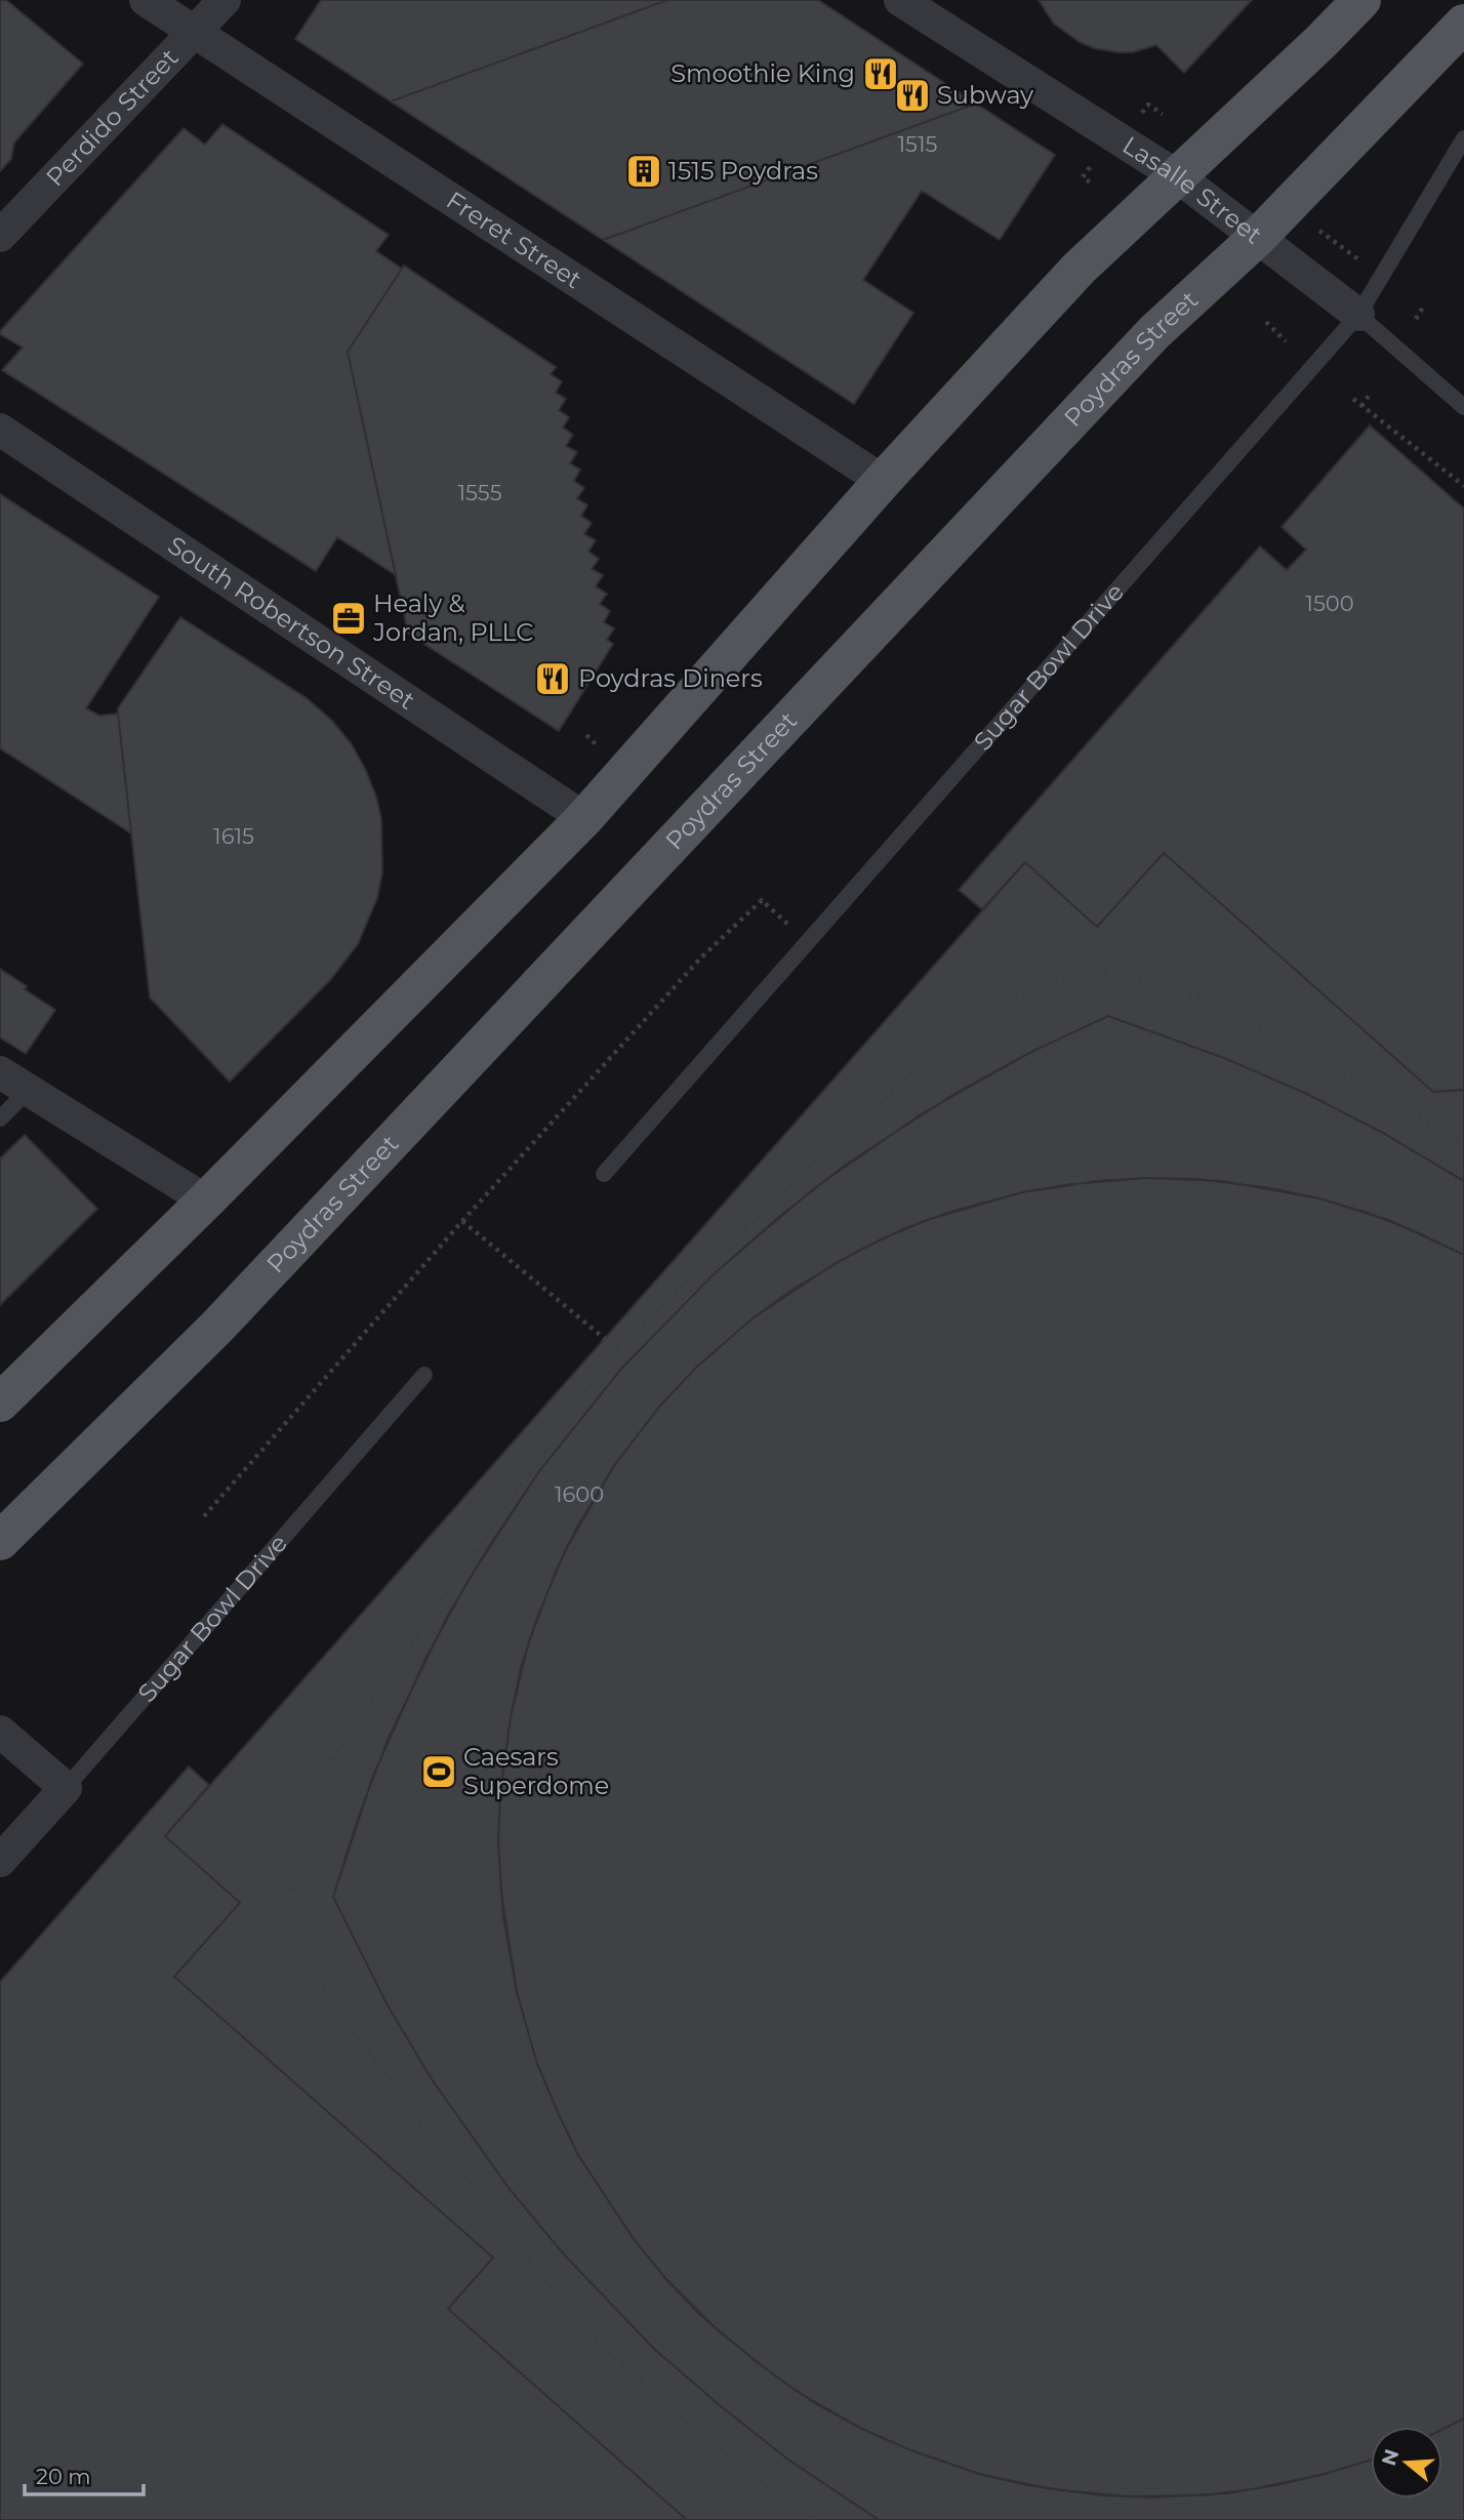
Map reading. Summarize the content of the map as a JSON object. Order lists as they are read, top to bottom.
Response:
{
  "streets": {
    "main road": ["Poydras Street"],
    "street": [
      "Perdido Street",
      "Lasalle Street",
      "Freret Street",
      "South Robertson Street",
      "Sugar Bowl Drive"
    ]
  },
  "crossings": [
    ["Perdido Street", "Freret Street"],
    ["Lasalle Street", "Poydras Street"],
    ["Lasalle Street", "Sugar Bowl Drive"]
  ],
  "places": {
    "restaurant": ["Smoothie King", "Subway", "Poydras Diners"],
    "building": ["1515 Poydras"],
    "office": ["Healy & Jordan, PLLC"],
    "sports": ["Caesars Superdome"]
  },
  "house_numbers": [
    "1515",
    "1555",
    "1500",
    "1615",
    "1600"
  ],
  "scale_bar": "20 m",
  "north": "left"
}
